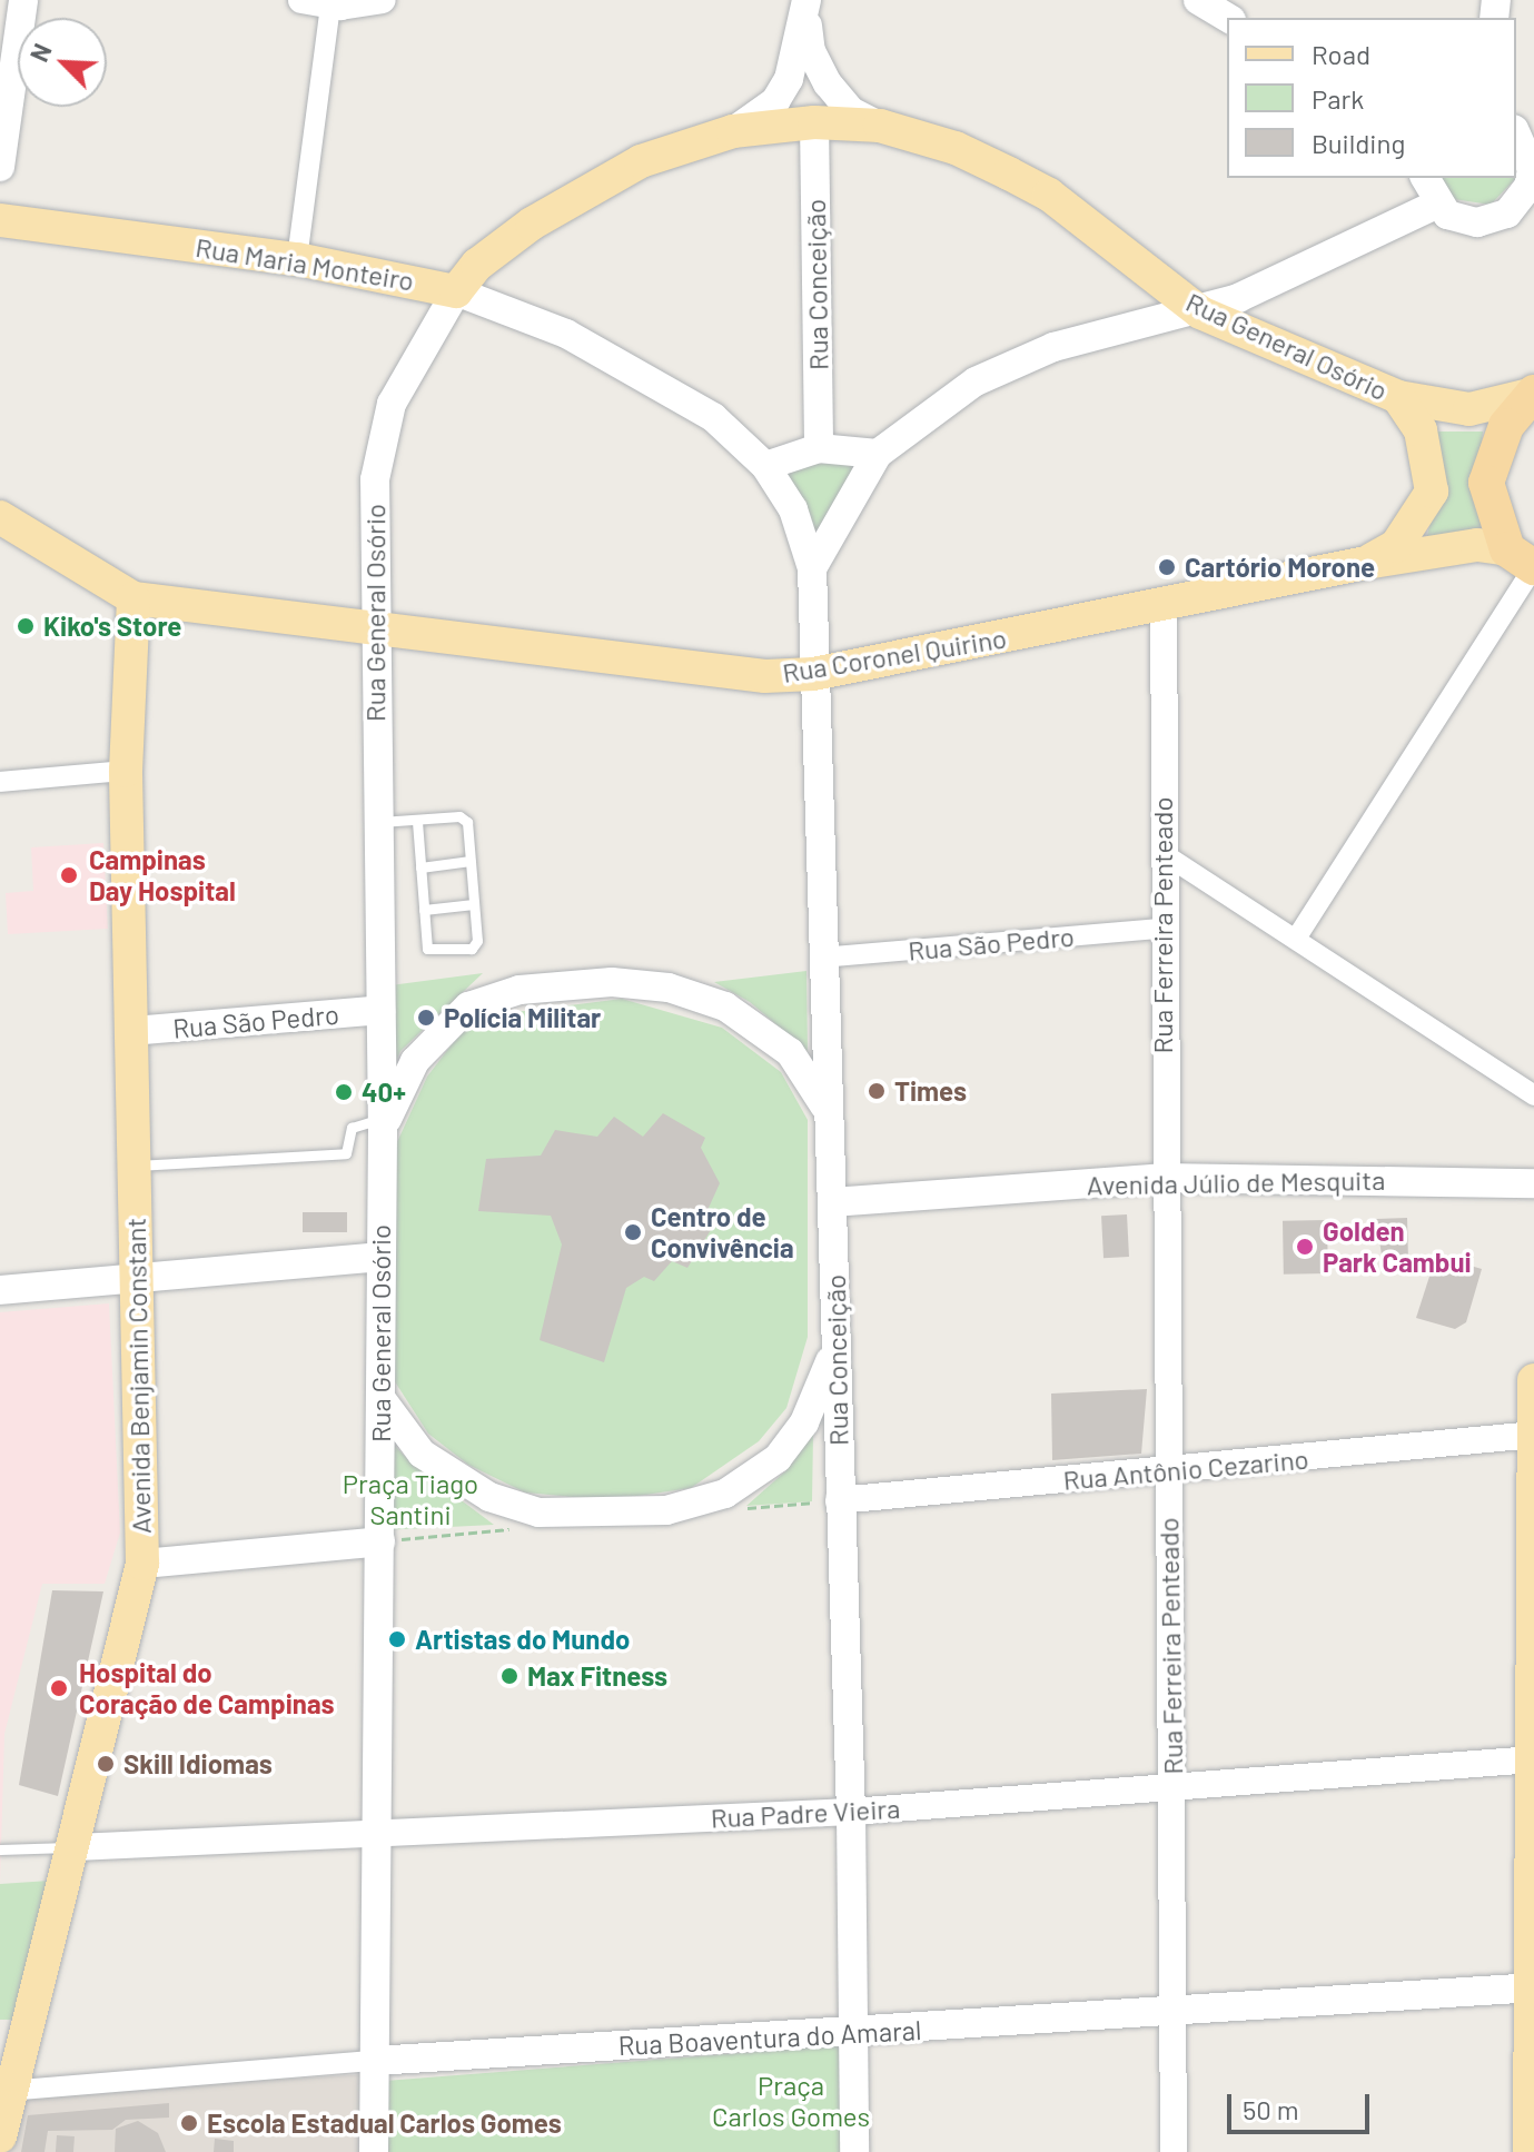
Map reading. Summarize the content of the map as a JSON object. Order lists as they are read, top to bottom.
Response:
{
  "streets": {
    "main road": [
      "Rua Maria Monteiro",
      "Rua Conceição",
      "Rua General Osório",
      "Rua Coronel Quirino",
      "Rua São Pedro",
      "Avenida Júlio de Mesquita",
      "Avenida Benjamin Constant",
      "Rua Boaventura do Amaral"
    ],
    "street": ["Rua Ferreira Penteado", "Rua Antônio Cezarino", "Rua Padre Vieira"]
  },
  "crossings": [
    ["Rua Maria Monteiro", "Rua Conceição"],
    ["Rua Maria Monteiro", "Rua General Osório"],
    ["Rua Conceição", "Rua General Osório"],
    ["Rua Conceição", "Rua Coronel Quirino"],
    ["Rua Conceição", "Rua São Pedro"],
    ["Rua Conceição", "Avenida Júlio de Mesquita"],
    ["Rua Conceição", "Rua Antônio Cezarino"],
    ["Rua Conceição", "Rua Padre Vieira"],
    ["Rua Conceição", "Rua Boaventura do Amaral"],
    ["Rua General Osório", "Rua Coronel Quirino"],
    ["Rua General Osório", "Rua São Pedro"],
    ["Rua General Osório", "Rua Padre Vieira"],
    ["Rua General Osório", "Rua Boaventura do Amaral"],
    ["Rua Coronel Quirino", "Rua Ferreira Penteado"],
    ["Rua Coronel Quirino", "Avenida Benjamin Constant"],
    ["Rua Ferreira Penteado", "Rua São Pedro"],
    ["Rua Ferreira Penteado", "Avenida Júlio de Mesquita"],
    ["Rua Ferreira Penteado", "Rua Antônio Cezarino"],
    ["Rua Ferreira Penteado", "Rua Padre Vieira"],
    ["Rua Ferreira Penteado", "Rua Boaventura do Amaral"],
    ["Rua São Pedro", "Avenida Benjamin Constant"],
    ["Avenida Benjamin Constant", "Rua Padre Vieira"],
    ["Avenida Benjamin Constant", "Rua Boaventura do Amaral"]
  ],
  "parks": ["Praça Tiago Santini", "Praça Carlos Gomes"],
  "places": [
    "Cartório Morone",
    "Kiko's Store",
    "Campinas Day Hospital",
    "Polícia Militar",
    "Times",
    "40+",
    "Centro de Convivência",
    "Golden Park Cambui",
    "Artistas do Mundo",
    "Max Fitness",
    "Hospital do Coração de Campinas",
    "Skill Idiomas",
    "Escola Estadual Carlos Gomes"
  ],
  "legend": ["Road", "Park", "Building"],
  "scale_bar": "50 m",
  "north": "top left"
}
